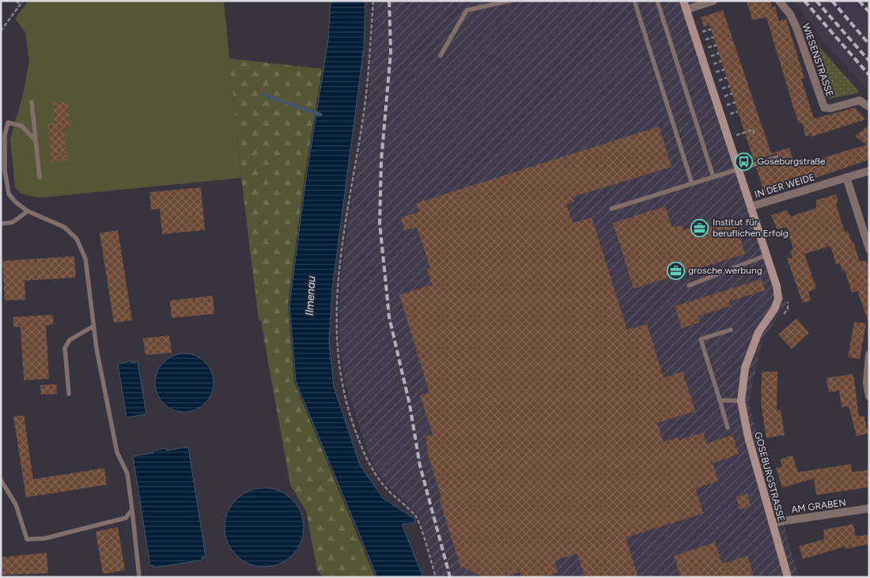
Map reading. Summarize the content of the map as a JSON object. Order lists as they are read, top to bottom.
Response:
{
  "streets": {
    "street": [
      "WIESENSTRASSE",
      "IN DER WEIDE",
      "GOSEBURGSTRASSE",
      "AM GRABEN"
    ]
  },
  "crossings": [
    ["IN DER WEIDE", "GOSEBURGSTRASSE"],
    ["GOSEBURGSTRASSE", "AM GRABEN"]
  ],
  "water": ["Ilmenau"],
  "places": {
    "bus stop": ["Goseburgstraße"],
    "office": ["Institut für beruflichen Erfolg", "grosche werbung"]
  }
}
